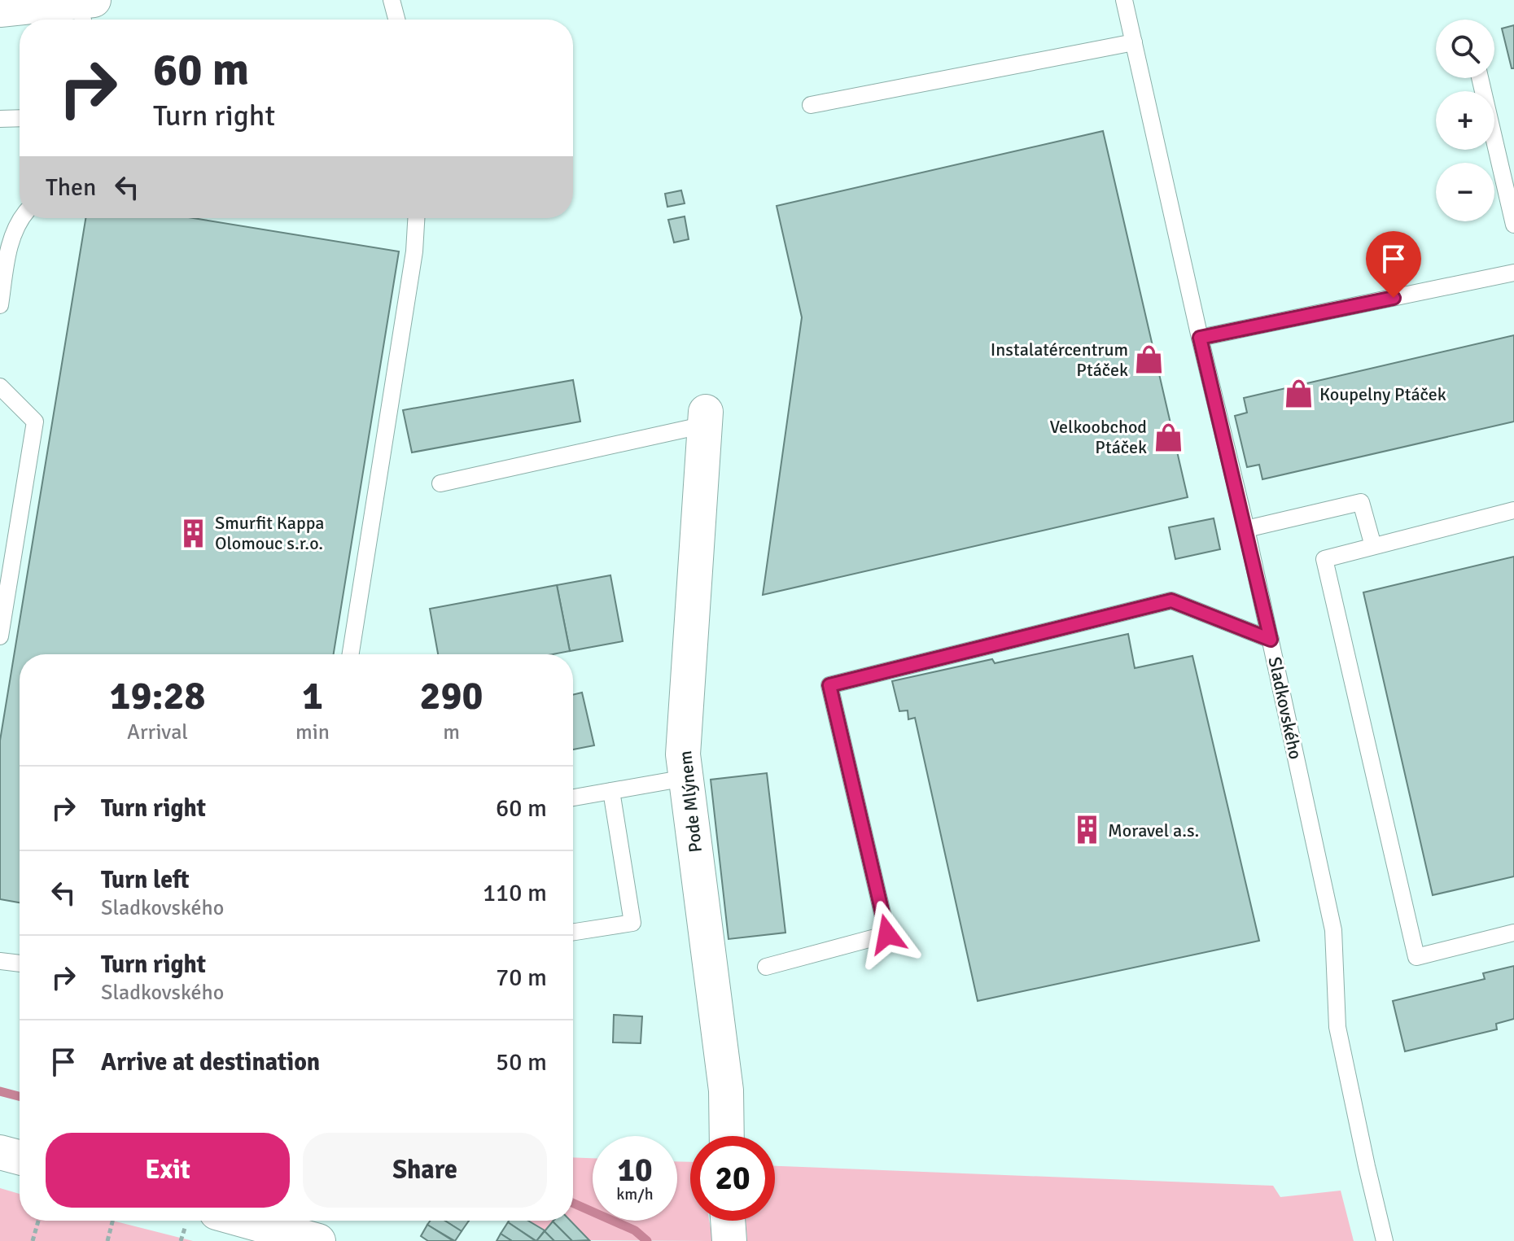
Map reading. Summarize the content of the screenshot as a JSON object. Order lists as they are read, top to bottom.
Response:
{
  "streets": {
    "street": ["Pode Mlýnem"],
    "lane": ["Sladkovského"]
  },
  "places": {
    "shop": ["Instalatércentrum Ptáček", "Koupelny Ptáček", "Velkoobchod Ptáček"],
    "building": ["Smurfit Kappa Olomouc s.r.o.", "Moravel a.s."]
  },
  "page": {
    "map_buttons": ["+", "−"],
    "turn": ["60 m", "Turn right"],
    "then": "Then",
    "eta": [
      "19:28",
      "Arrival",
      "1",
      "min",
      "290",
      "m"
    ],
    "list": [
      {
        "name": "Turn right",
        "value": "60 m"
      },
      {
        "name": "Turn left",
        "note": "Sladkovského",
        "value": "110 m"
      },
      {
        "name": "Turn right",
        "note": "Sladkovského",
        "value": "70 m"
      },
      {
        "name": "Arrive at destination",
        "value": "50 m"
      }
    ],
    "buttons": ["Exit", "Share"],
    "speed": "10 km/h",
    "limit": "20"
  }
}
